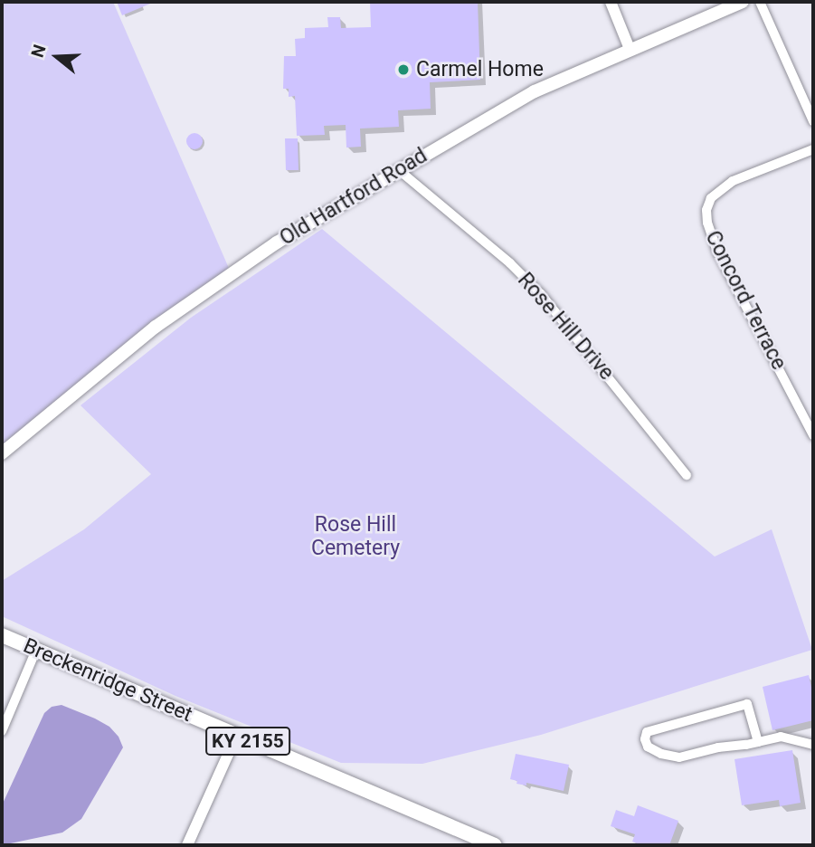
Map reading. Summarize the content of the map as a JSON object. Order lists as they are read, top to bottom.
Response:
{
  "streets": {
    "main road": ["Old Hartford Road", "Breckenridge Street", "KY 2155"],
    "street": ["Concord Terrace", "Rose Hill Drive"]
  },
  "crossings": [
    ["Old Hartford Road", "Rose Hill Drive"]
  ],
  "parks": ["Rose Hill Cemetery"],
  "places": ["Carmel Home"],
  "north": "left"
}
